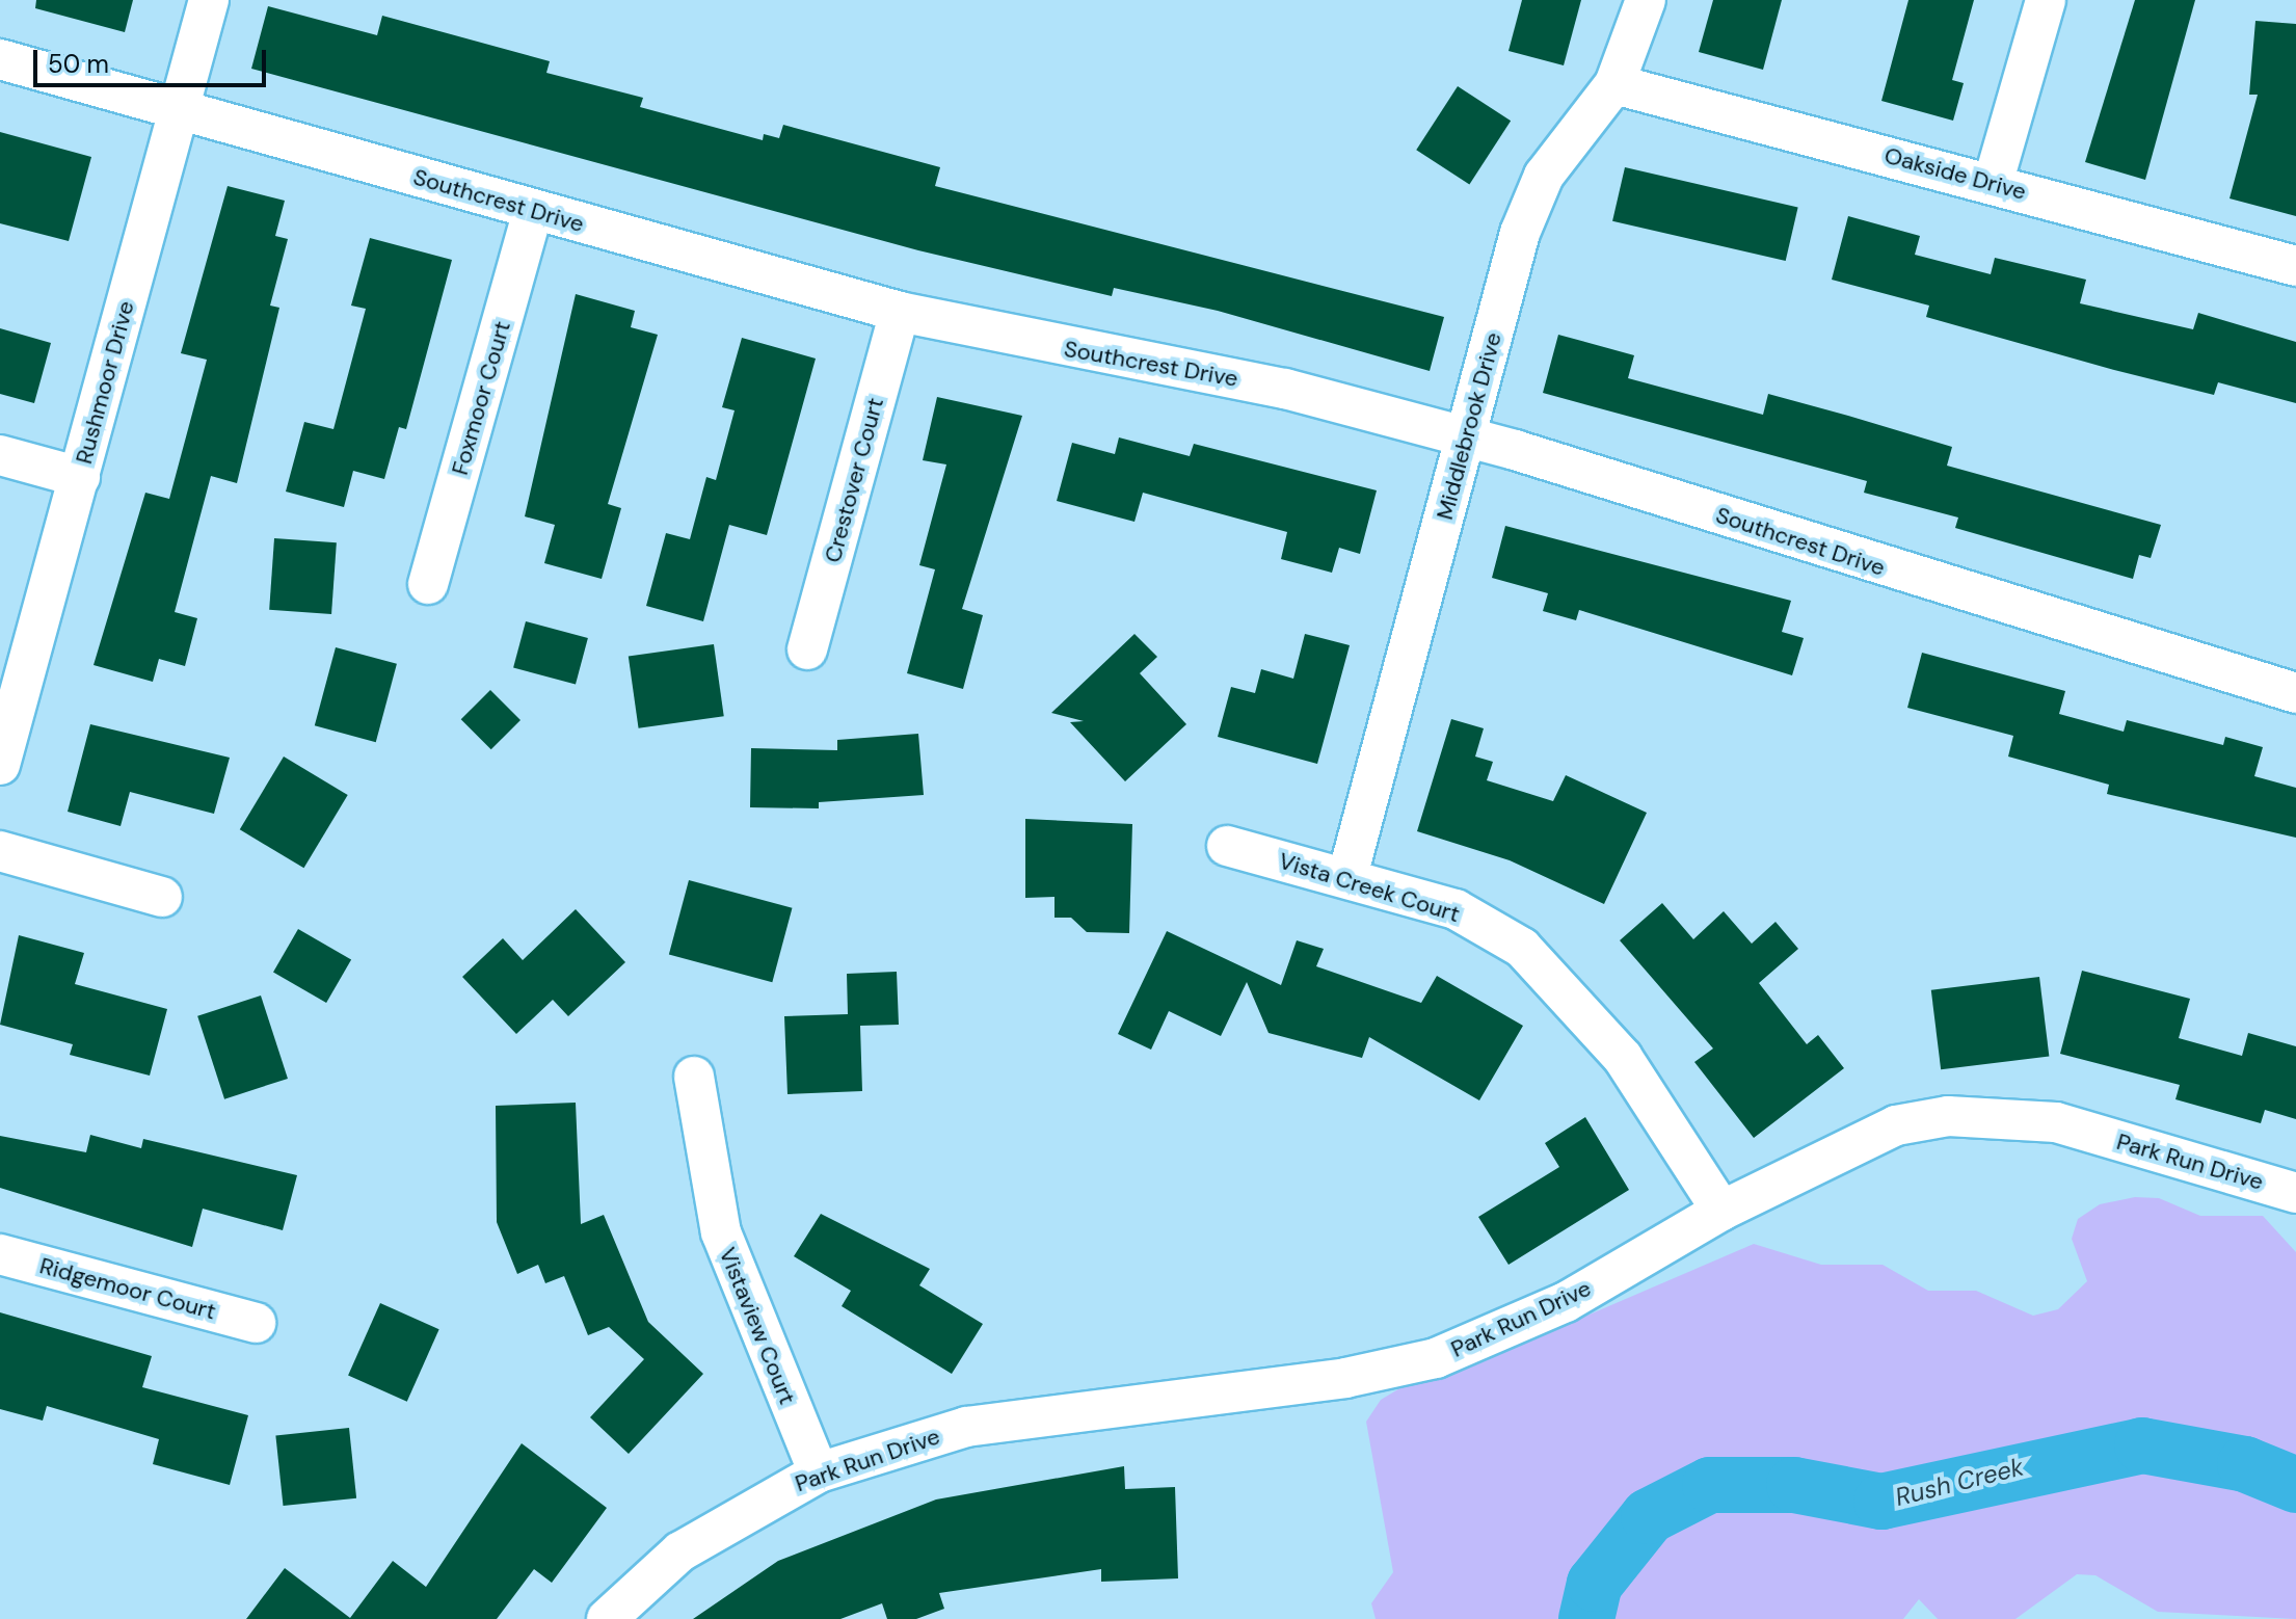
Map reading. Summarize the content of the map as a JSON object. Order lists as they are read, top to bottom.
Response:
{
  "streets": {
    "street": [
      "Oakside Drive",
      "Southcrest Drive",
      "Rushmoor Drive",
      "Foxmoor Court",
      "Middlebrook Drive",
      "Crestover Court",
      "Vista Creek Court",
      "Park Run Drive",
      "Ridgemoor Court",
      "Vistaview Court"
    ]
  },
  "crossings": [
    ["Oakside Drive", "Middlebrook Drive"],
    ["Southcrest Drive", "Rushmoor Drive"],
    ["Southcrest Drive", "Foxmoor Court"],
    ["Southcrest Drive", "Middlebrook Drive"],
    ["Southcrest Drive", "Crestover Court"],
    ["Middlebrook Drive", "Vista Creek Court"],
    ["Vista Creek Court", "Park Run Drive"],
    ["Park Run Drive", "Vistaview Court"]
  ],
  "water": ["Rush Creek"],
  "scale_bar": "50 m"
}
